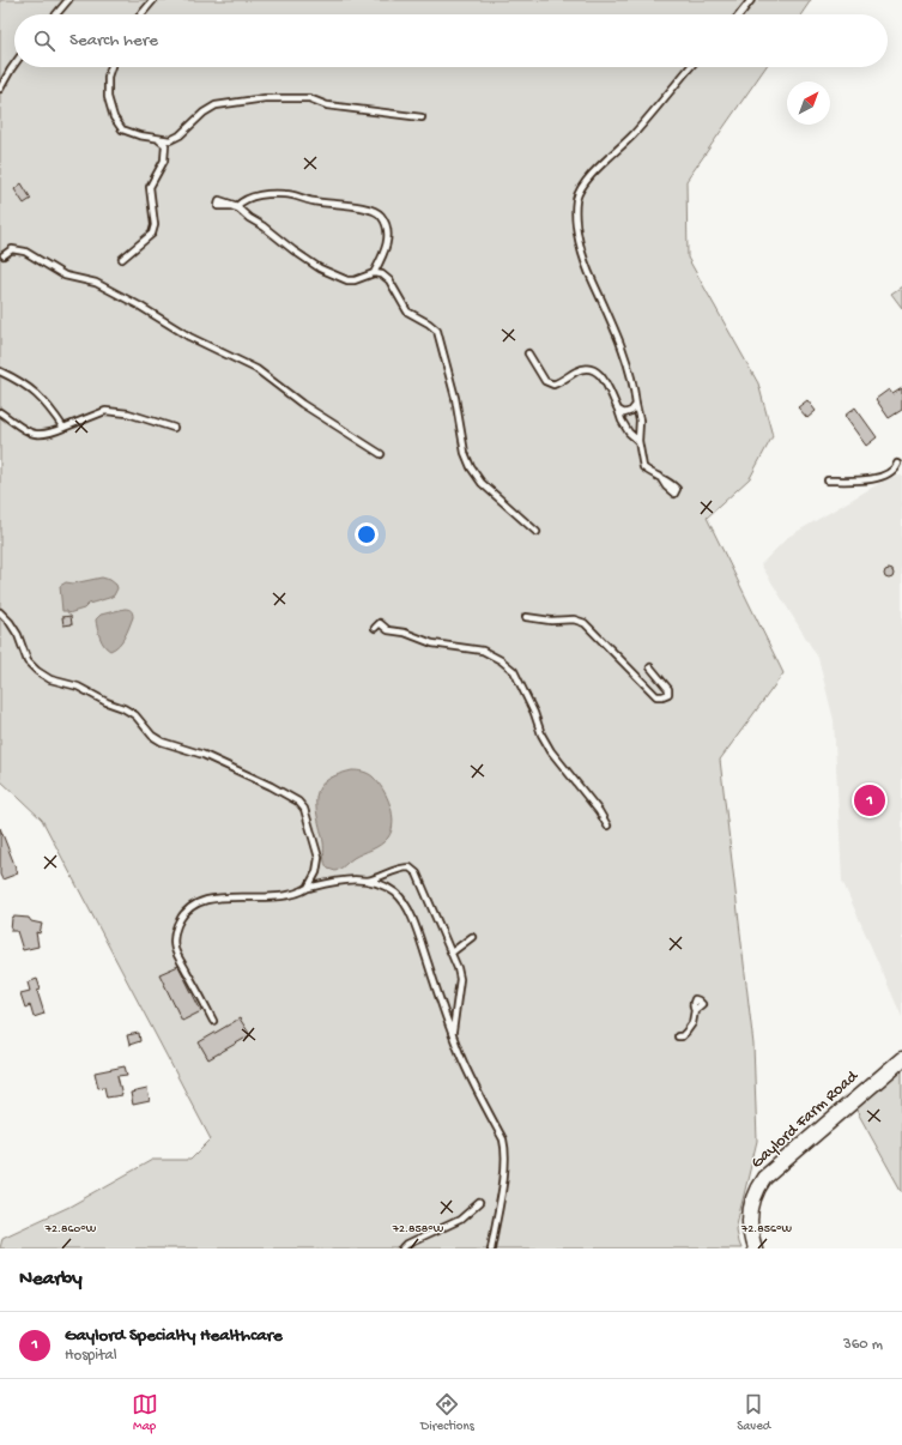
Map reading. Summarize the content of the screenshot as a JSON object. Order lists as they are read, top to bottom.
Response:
{
  "streets": {
    "street": ["Gaylord Farm Road"]
  },
  "north": "top right",
  "page": {
    "search": "Search here",
    "pins": "1",
    "heading": "Nearby",
    "list": [
      {
        "mark": "1",
        "name": "Gaylord Specialty Healthcare",
        "note": "Hospital",
        "value": "360 m"
      }
    ],
    "nav": ["Map", "Directions", "Saved"]
  },
  "coordinates": ["72.860°W", "72.858°W", "72.856°W"]
}
